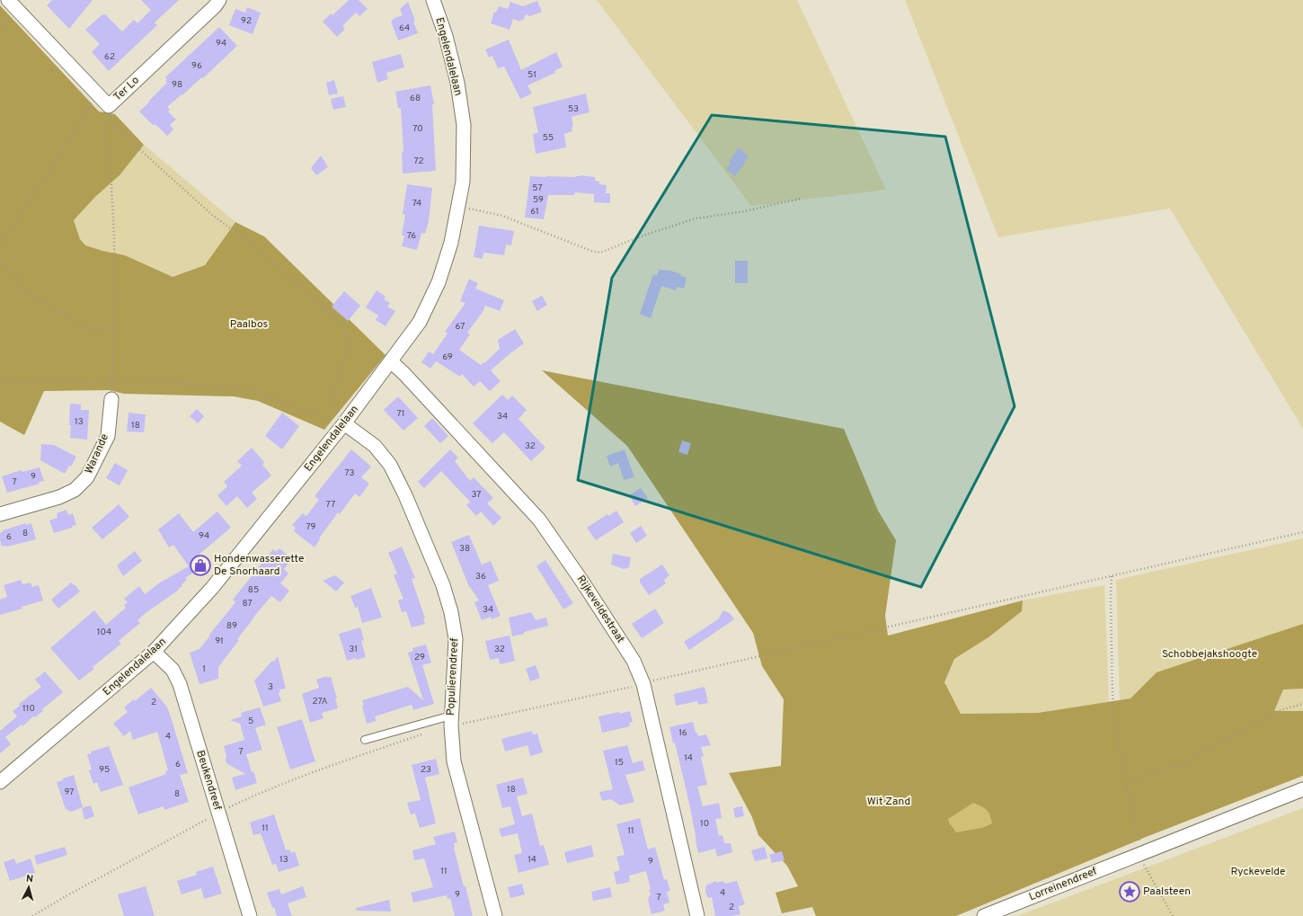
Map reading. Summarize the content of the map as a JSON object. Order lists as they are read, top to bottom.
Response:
{
  "streets": {
    "street": [
      "Engelendalelaan",
      "Ter Lo",
      "Warande",
      "Rijkeveldestraat",
      "Populierendreef",
      "Beukendreef",
      "Lorreinendreef"
    ]
  },
  "crossings": [
    ["Engelendalelaan", "Rijkeveldestraat"],
    ["Engelendalelaan", "Populierendreef"],
    ["Engelendalelaan", "Beukendreef"]
  ],
  "parks": [
    "Paalbos",
    "Schobbejakshoogte",
    "Wit Zand",
    "Ryckevelde"
  ],
  "places": {
    "shop": ["Hondenwasserette De Snorhaard"],
    "place": ["Paalsteen"]
  },
  "house_numbers": [
    "92",
    "64",
    "94",
    "62",
    "96",
    "51",
    "98",
    "68",
    "53",
    "70",
    "55",
    "72",
    "57",
    "59",
    "74",
    "61",
    "76",
    "67",
    "69",
    "71",
    "34",
    "13",
    "18",
    "32",
    "73",
    "9",
    "7",
    "37",
    "77",
    "79",
    "8",
    "94",
    "6",
    "38",
    "36",
    "85",
    "87",
    "34",
    "89",
    "104",
    "91",
    "31",
    "32",
    "29",
    "1",
    "3",
    "27A",
    "2",
    "110",
    "5",
    "16",
    "4",
    "7",
    "14",
    "15",
    "6",
    "95",
    "23",
    "18",
    "97",
    "8",
    "10",
    "11",
    "11",
    "13",
    "14",
    "9",
    "11",
    "4",
    "9",
    "7",
    "2"
  ],
  "north": "top"
}
